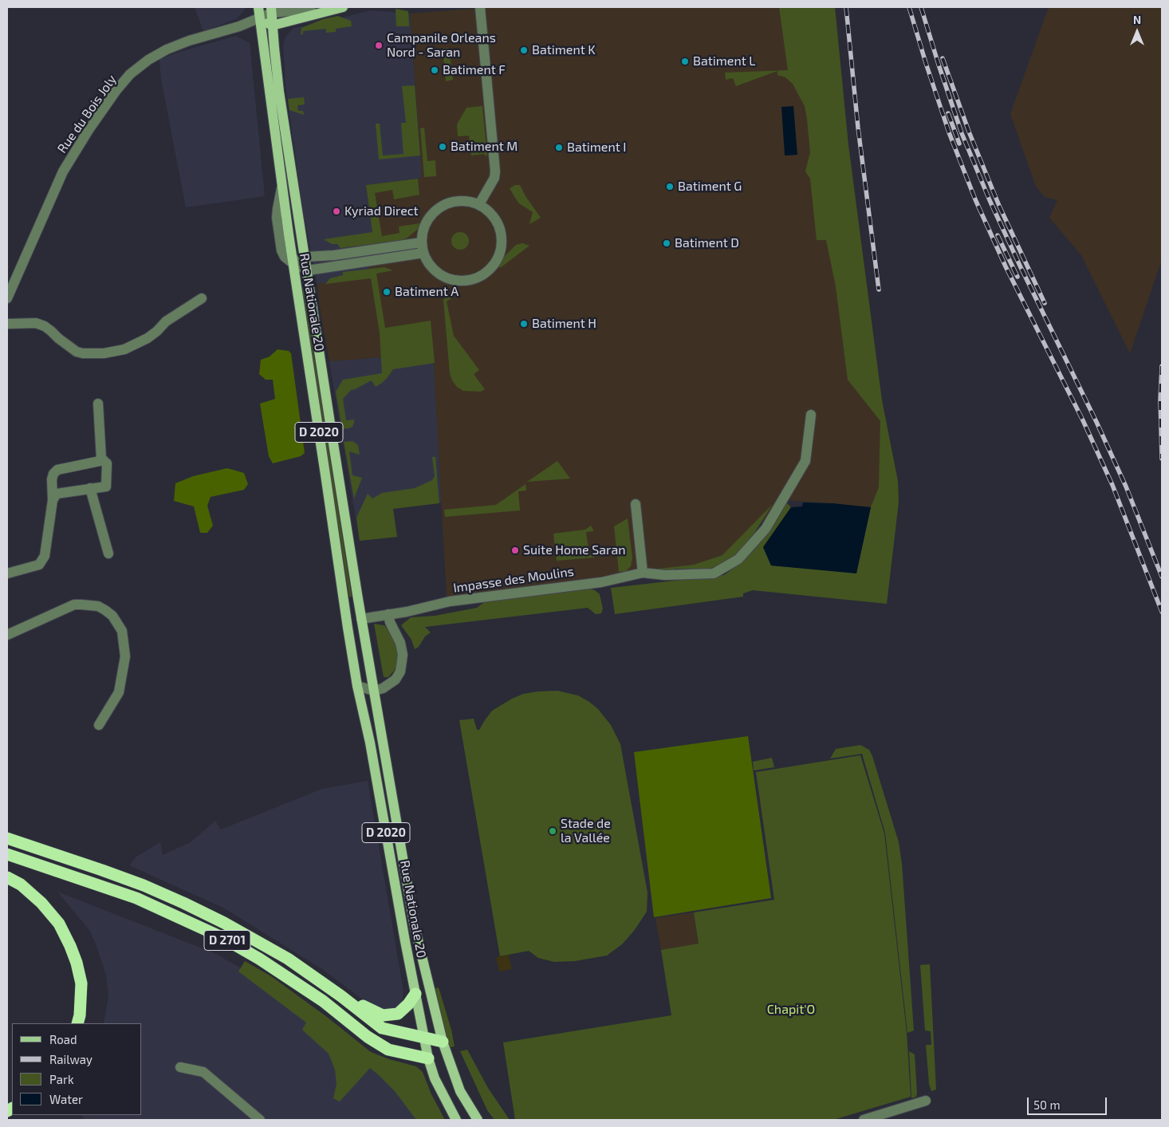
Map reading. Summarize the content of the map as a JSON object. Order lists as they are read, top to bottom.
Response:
{
  "streets": {
    "highway": ["D 2701"],
    "main road": ["Rue Nationale 20", "D 2020"],
    "street": ["Rue du Bois Joly", "Impasse des Moulins"]
  },
  "crossings": [
    ["Rue du Bois Joly", "Rue Nationale 20"],
    ["Rue du Bois Joly", "D 2020"],
    ["Rue Nationale 20", "D 2020"],
    ["Rue Nationale 20", "Impasse des Moulins"],
    ["Rue Nationale 20", "D 2701"]
  ],
  "parks": ["Chapit'O"],
  "places": [
    "Campanile Orleans Nord - Saran",
    "Batiment K",
    "Batiment L",
    "Batiment F",
    "Batiment M",
    "Batiment I",
    "Batiment G",
    "Kyriad Direct",
    "Batiment D",
    "Batiment A",
    "Batiment H",
    "Suite Home Saran",
    "Stade de la Vallée"
  ],
  "legend": [
    "Road",
    "Railway",
    "Park",
    "Water"
  ],
  "scale_bar": "50 m",
  "north": "top"
}
